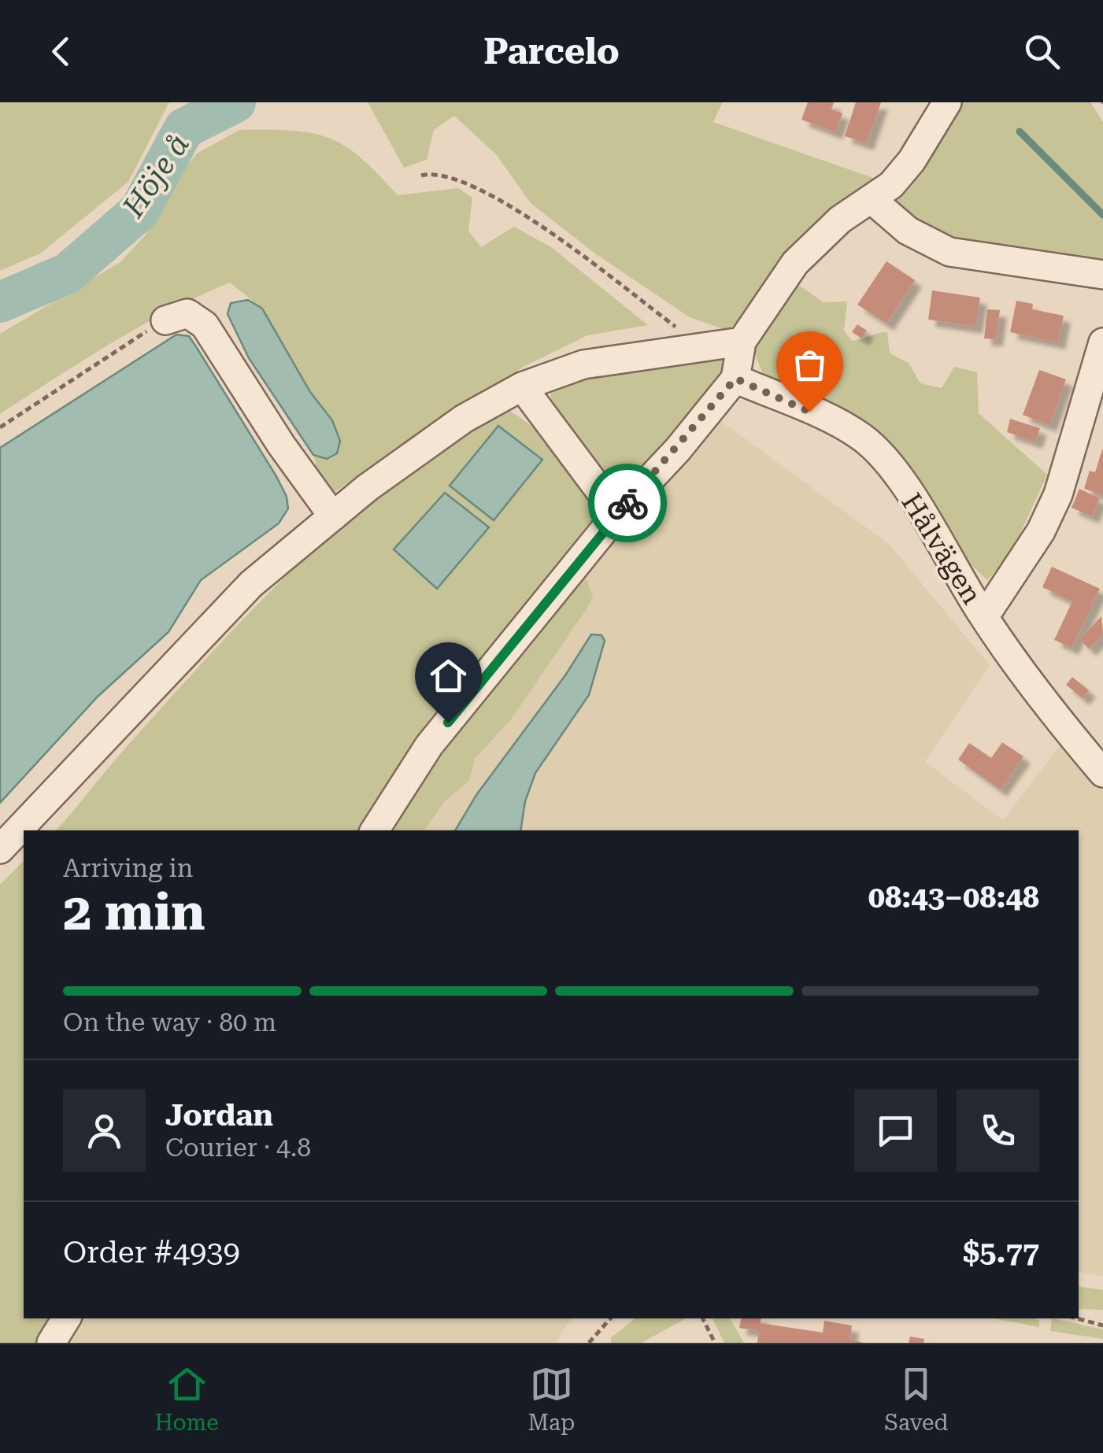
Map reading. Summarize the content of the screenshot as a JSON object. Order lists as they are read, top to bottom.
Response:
{
  "streets": {
    "street": ["Hålvägen"]
  },
  "water": ["Höje å"],
  "page": {
    "header": "Parcelo",
    "heading": ["2 min", "Arriving in", "08:43–08:48"],
    "panel": [
      "Jordan",
      "Courier · 4.8",
      "Order #4939",
      "$5.77"
    ],
    "bar": "On the way · 80 m",
    "tabs": ["Home", "Map", "Saved"]
  }
}
